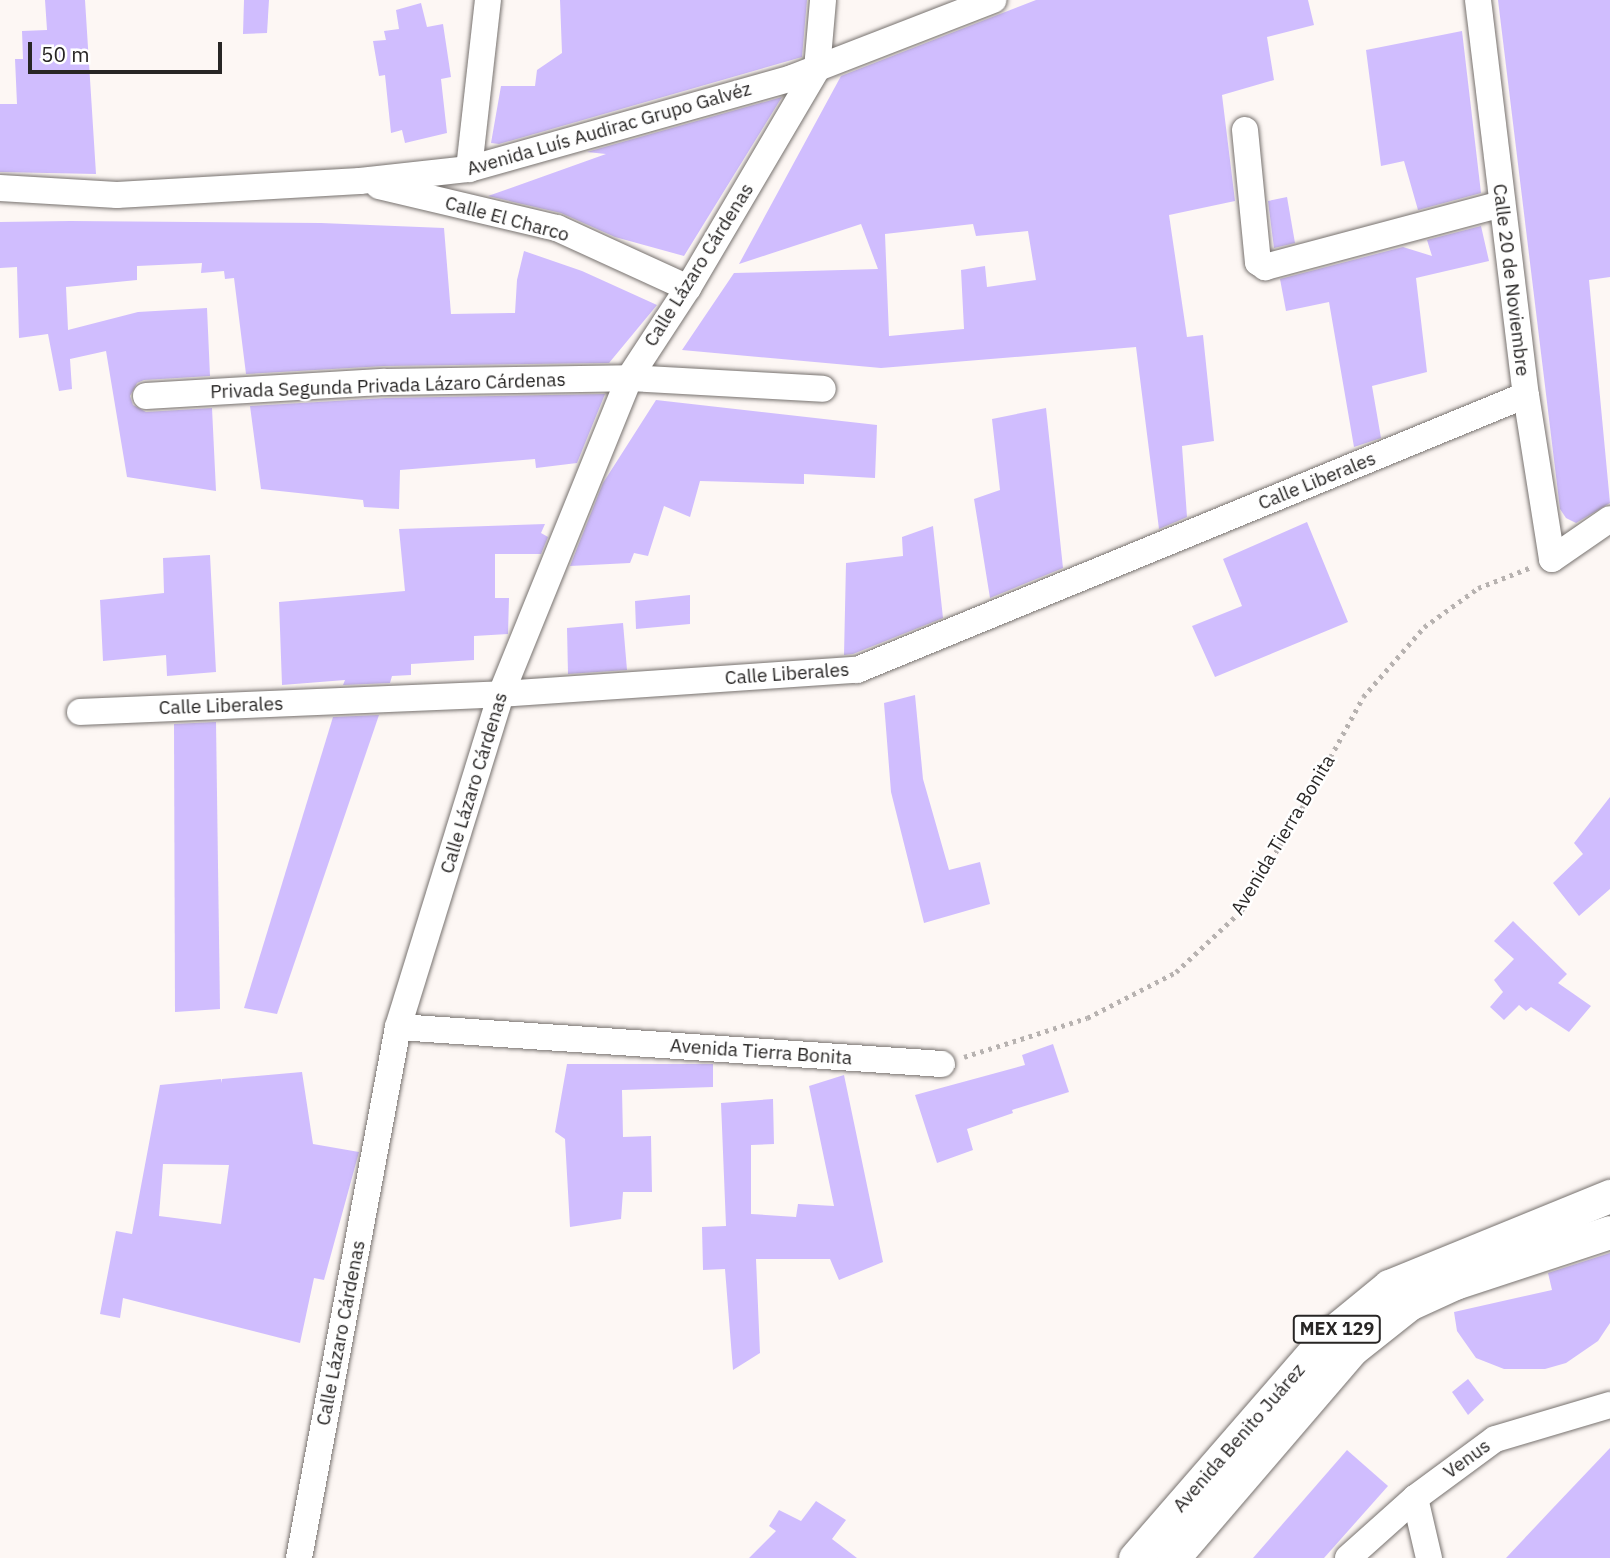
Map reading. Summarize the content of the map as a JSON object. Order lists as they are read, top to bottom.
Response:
{
  "streets": {
    "main road": ["MEX 129", "Avenida Benito Juárez"],
    "street": [
      "Avenida Luís Audirac Grupo Galvéz",
      "Calle El Charco",
      "Calle Lázaro Cárdenas",
      "Calle 20 de Noviembre",
      "Privada Segunda Privada Lázaro Cárdenas",
      "Calle Liberales",
      "Avenida Tierra Bonita",
      "Venus"
    ]
  },
  "crossings": [
    ["Avenida Luís Audirac Grupo Galvéz", "Calle El Charco"],
    ["Avenida Luís Audirac Grupo Galvéz", "Calle Lázaro Cárdenas"],
    ["Calle El Charco", "Calle Lázaro Cárdenas"],
    ["Calle Lázaro Cárdenas", "Privada Segunda Privada Lázaro Cárdenas"],
    ["Calle Lázaro Cárdenas", "Calle Liberales"],
    ["Calle Lázaro Cárdenas", "Avenida Tierra Bonita"],
    ["Calle 20 de Noviembre", "Calle Liberales"],
    ["Calle 20 de Noviembre", "Avenida Tierra Bonita"]
  ],
  "scale_bar": "50 m"
}
